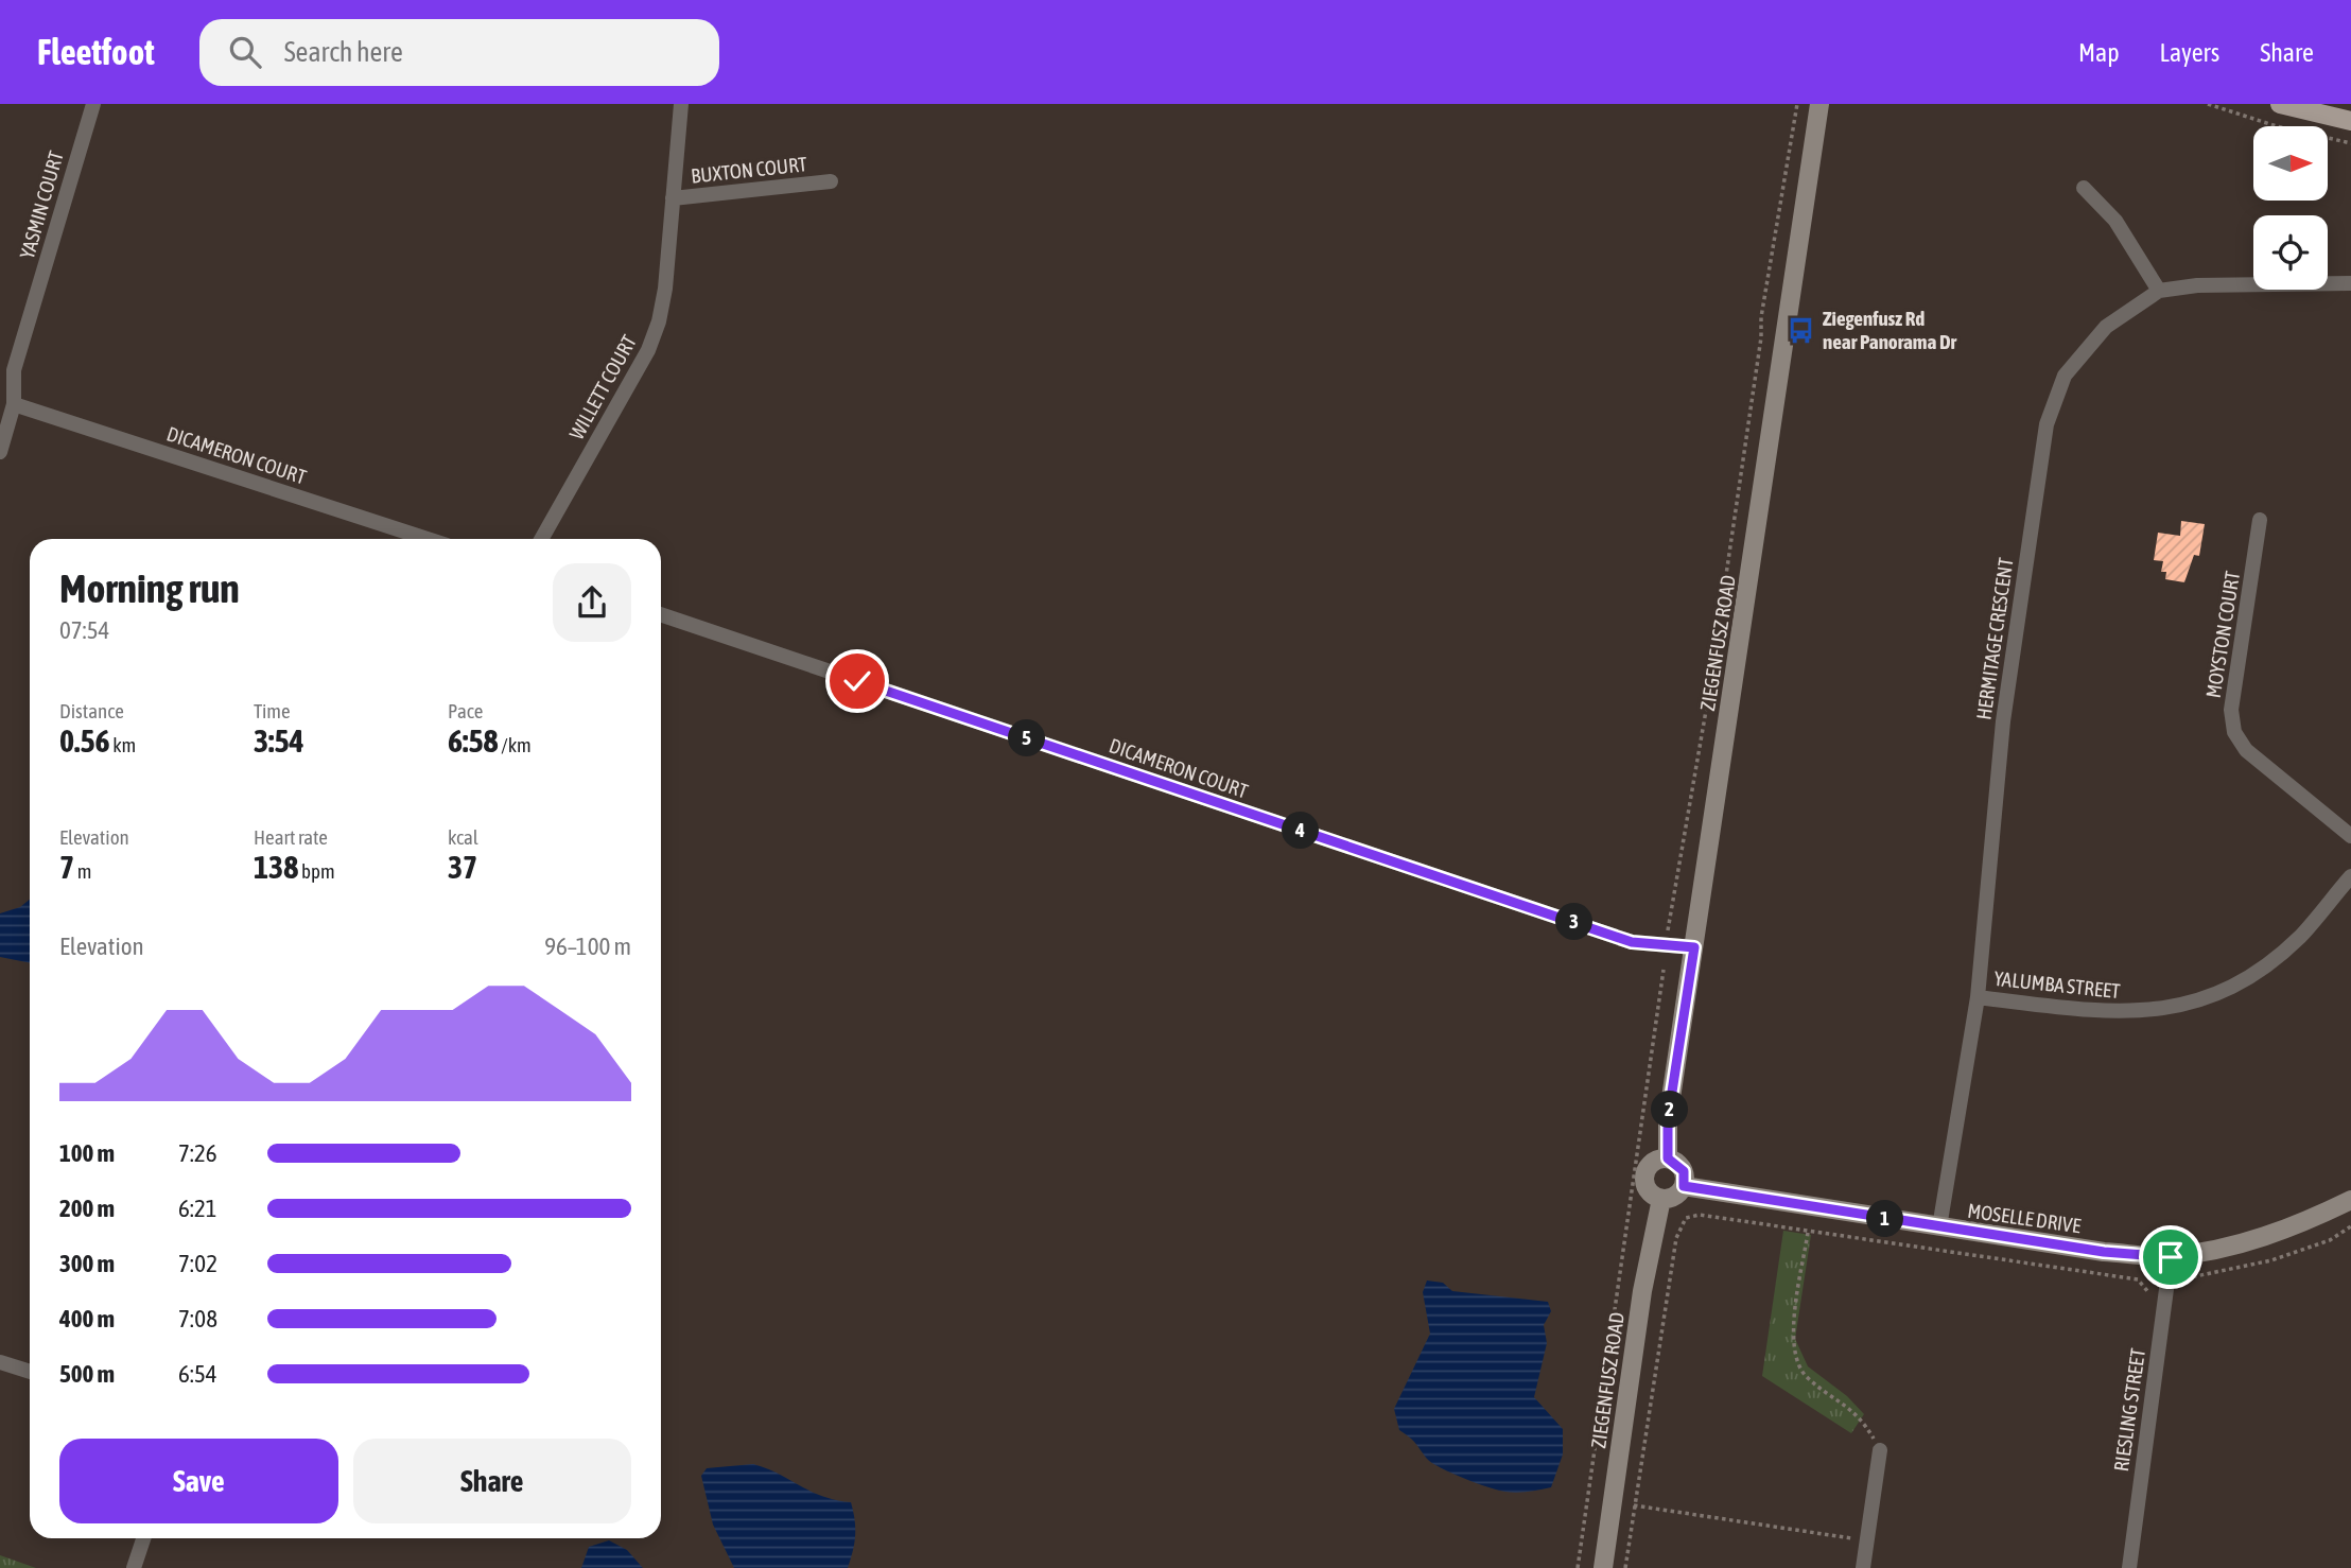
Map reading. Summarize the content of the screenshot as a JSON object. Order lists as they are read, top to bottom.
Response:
{
  "streets": {
    "street": [
      "BUXTON COURT",
      "YASMIN COURT",
      "WILLETT COURT",
      "DICAMERON COURT",
      "MOYSTON COURT",
      "HERMITAGE CRESCENT",
      "ZIEGENFUSZ ROAD",
      "YALUMBA STREET",
      "MOSELLE DRIVE",
      "RIESLING STREET"
    ]
  },
  "crossings": [
    ["BUXTON COURT", "WILLETT COURT"],
    ["YASMIN COURT", "DICAMERON COURT"],
    ["DICAMERON COURT", "ZIEGENFUSZ ROAD"],
    ["HERMITAGE CRESCENT", "YALUMBA STREET"],
    ["HERMITAGE CRESCENT", "MOSELLE DRIVE"],
    ["ZIEGENFUSZ ROAD", "MOSELLE DRIVE"],
    ["MOSELLE DRIVE", "RIESLING STREET"]
  ],
  "places": {
    "bus stop": ["Ziegenfusz Rd near Panorama Dr"]
  },
  "north": "right",
  "page": {
    "header": "Fleetfoot",
    "search": "Search here",
    "nav": ["Map", "Layers", "Share"],
    "heading": ["Morning run", "07:54"],
    "stats": [
      ["Distance", "0.56 km"],
      ["Time", "3:54"],
      ["Pace", "6:58 /km"],
      ["Elevation", "7 m"],
      ["Heart rate", "138 bpm"],
      ["kcal", "37"]
    ],
    "pins": [
      "5",
      "4",
      "3",
      "2",
      "1"
    ],
    "chart": ["Elevation", "96–100 m"],
    "list": [
      {
        "name": "100 m",
        "note": "7:26"
      },
      {
        "name": "200 m",
        "note": "6:21"
      },
      {
        "name": "300 m",
        "note": "7:02"
      },
      {
        "name": "400 m",
        "note": "7:08"
      },
      {
        "name": "500 m",
        "note": "6:54"
      }
    ],
    "buttons": ["Save", "Share"]
  }
}
